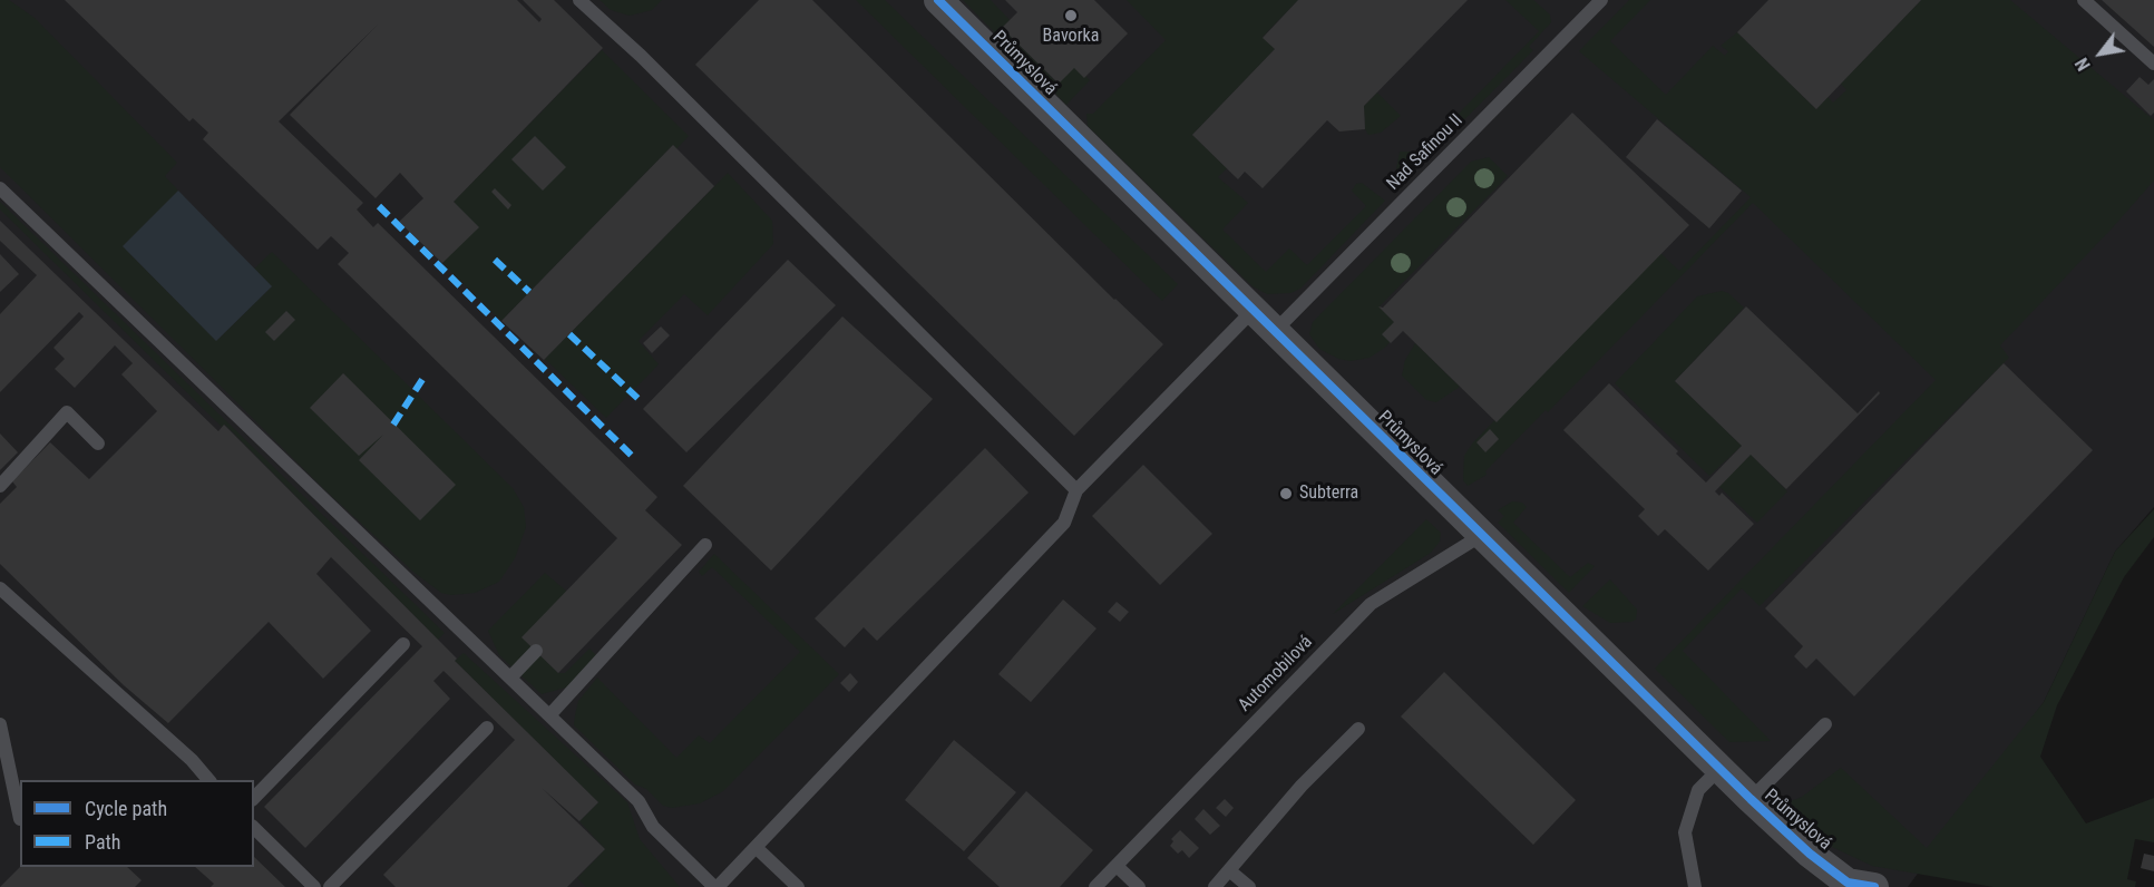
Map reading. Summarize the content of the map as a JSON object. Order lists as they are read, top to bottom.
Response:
{
  "streets": {
    "street": ["Průmyslová"],
    "lane": ["Nad Safinou II", "Automobilová"]
  },
  "crossings": [
    ["Průmyslová", "Nad Safinou II"],
    ["Průmyslová", "Automobilová"]
  ],
  "places": ["Bavorka", "Subterra"],
  "legend": ["Cycle path", "Path"],
  "north": "bottom left"
}
